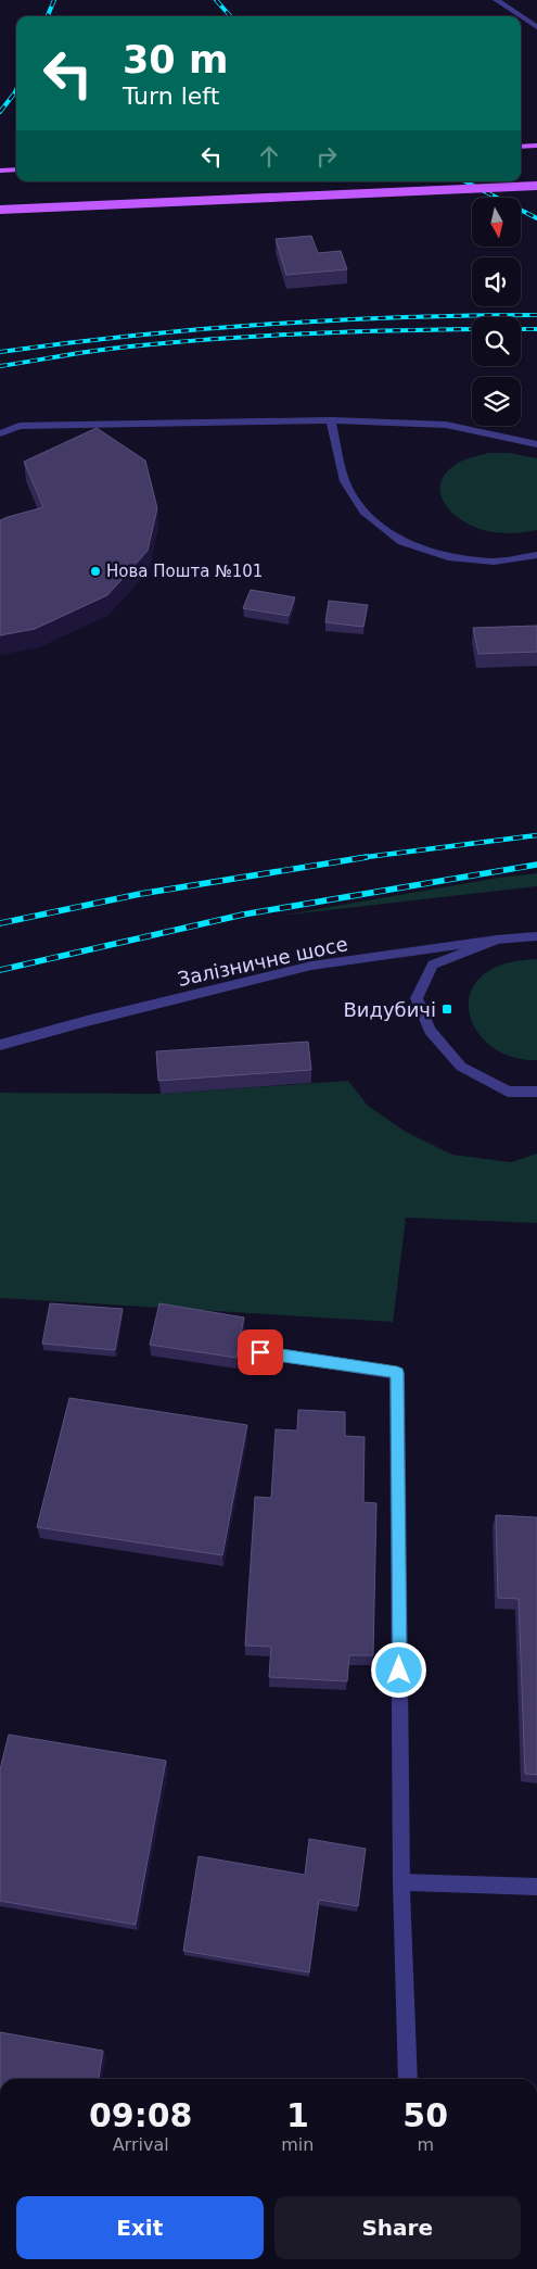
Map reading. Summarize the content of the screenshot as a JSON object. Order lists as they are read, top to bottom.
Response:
{
  "streets": {
    "street": ["Залізничне шосе"]
  },
  "places": {
    "other": ["Нова Пошта №101"],
    "transit": ["Видубичі"]
  },
  "north": "bottom",
  "page": {
    "turn": ["30 m", "Turn left"],
    "eta": [
      "09:08",
      "Arrival",
      "1",
      "min",
      "50",
      "m"
    ],
    "buttons": ["Exit", "Share"]
  }
}
